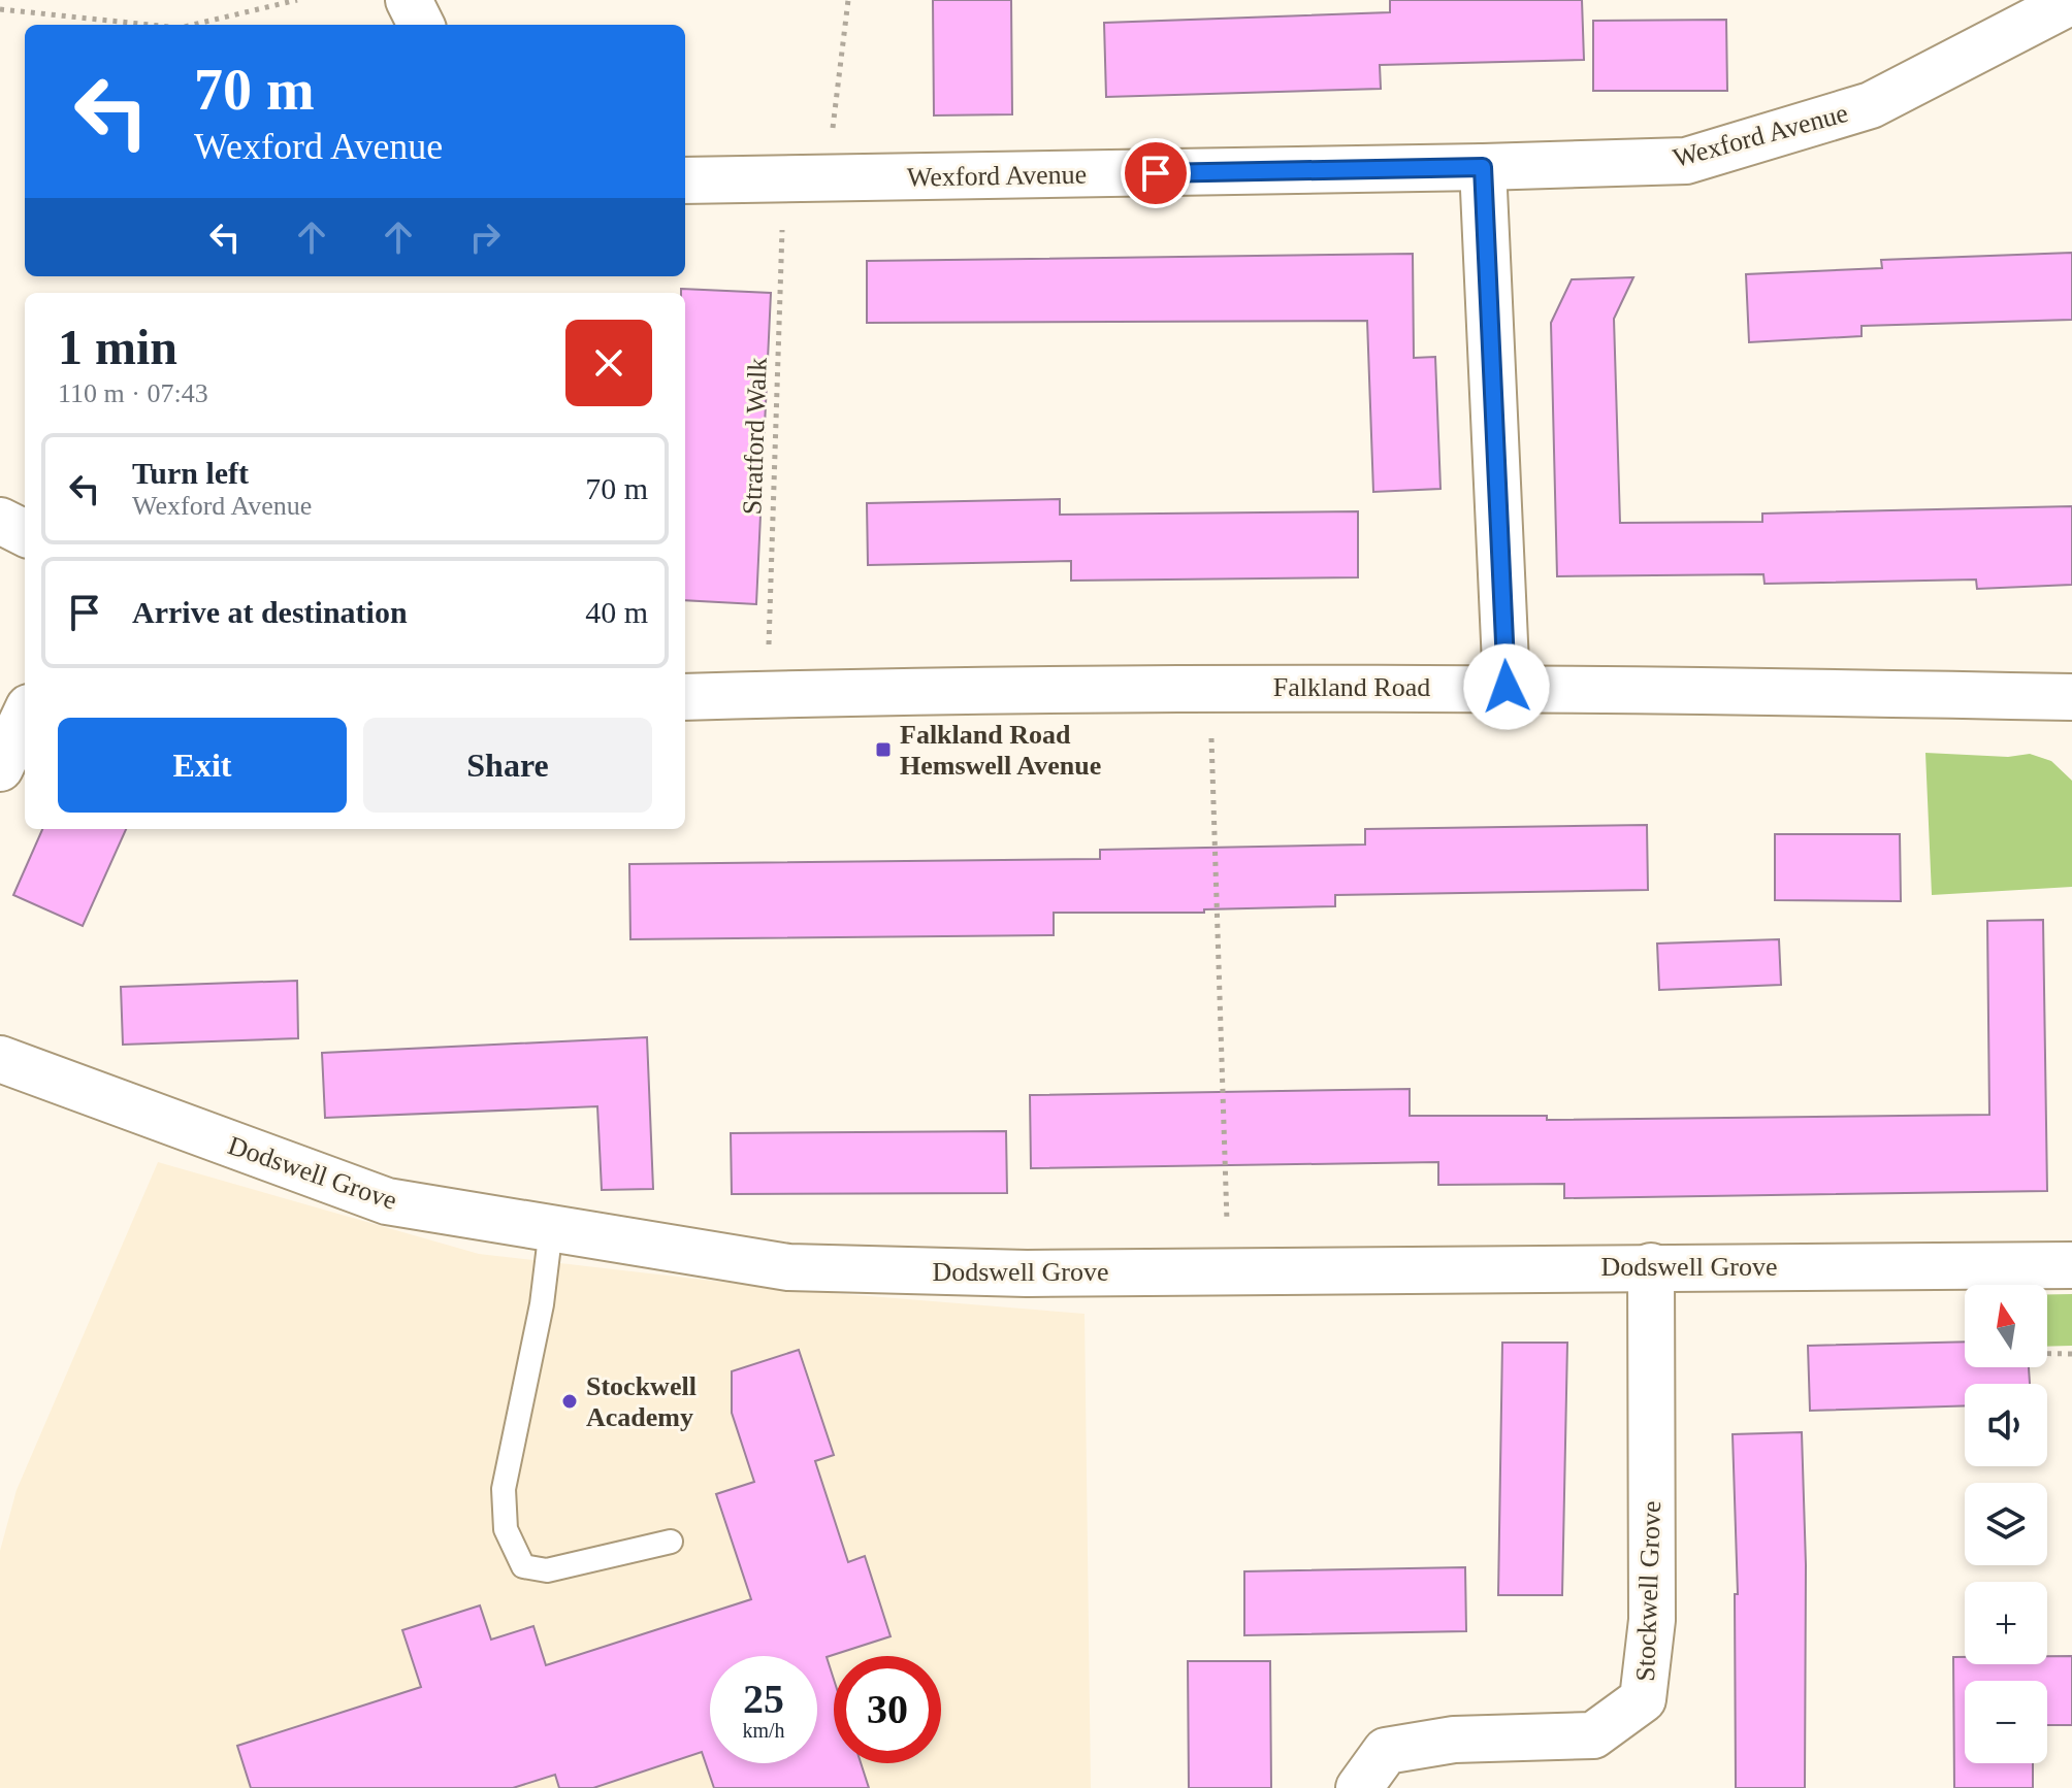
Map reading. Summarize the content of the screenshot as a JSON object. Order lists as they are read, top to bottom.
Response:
{
  "streets": {
    "street": [
      "Wexford Avenue",
      "Falkland Road",
      "Dodswell Grove",
      "Stockwell Grove"
    ],
    "path": ["Stratford Walk"]
  },
  "crossings": [
    ["Wexford Avenue", "Stratford Walk"],
    ["Stratford Walk", "Falkland Road"],
    ["Dodswell Grove", "Stockwell Grove"]
  ],
  "places": {
    "transit": ["Falkland Road Hemswell Avenue"],
    "other": ["Stockwell Academy"]
  },
  "north": "top",
  "page": {
    "turn": ["70 m", "Wexford Avenue"],
    "heading": ["1 min", "110 m · 07:43"],
    "list": [
      {
        "name": "Turn left",
        "note": "Wexford Avenue",
        "value": "70 m"
      },
      {
        "name": "Arrive at destination",
        "value": "40 m"
      }
    ],
    "buttons": ["Exit", "Share"],
    "map_buttons": ["+", "−"],
    "speed": "25 km/h",
    "limit": "30"
  }
}
